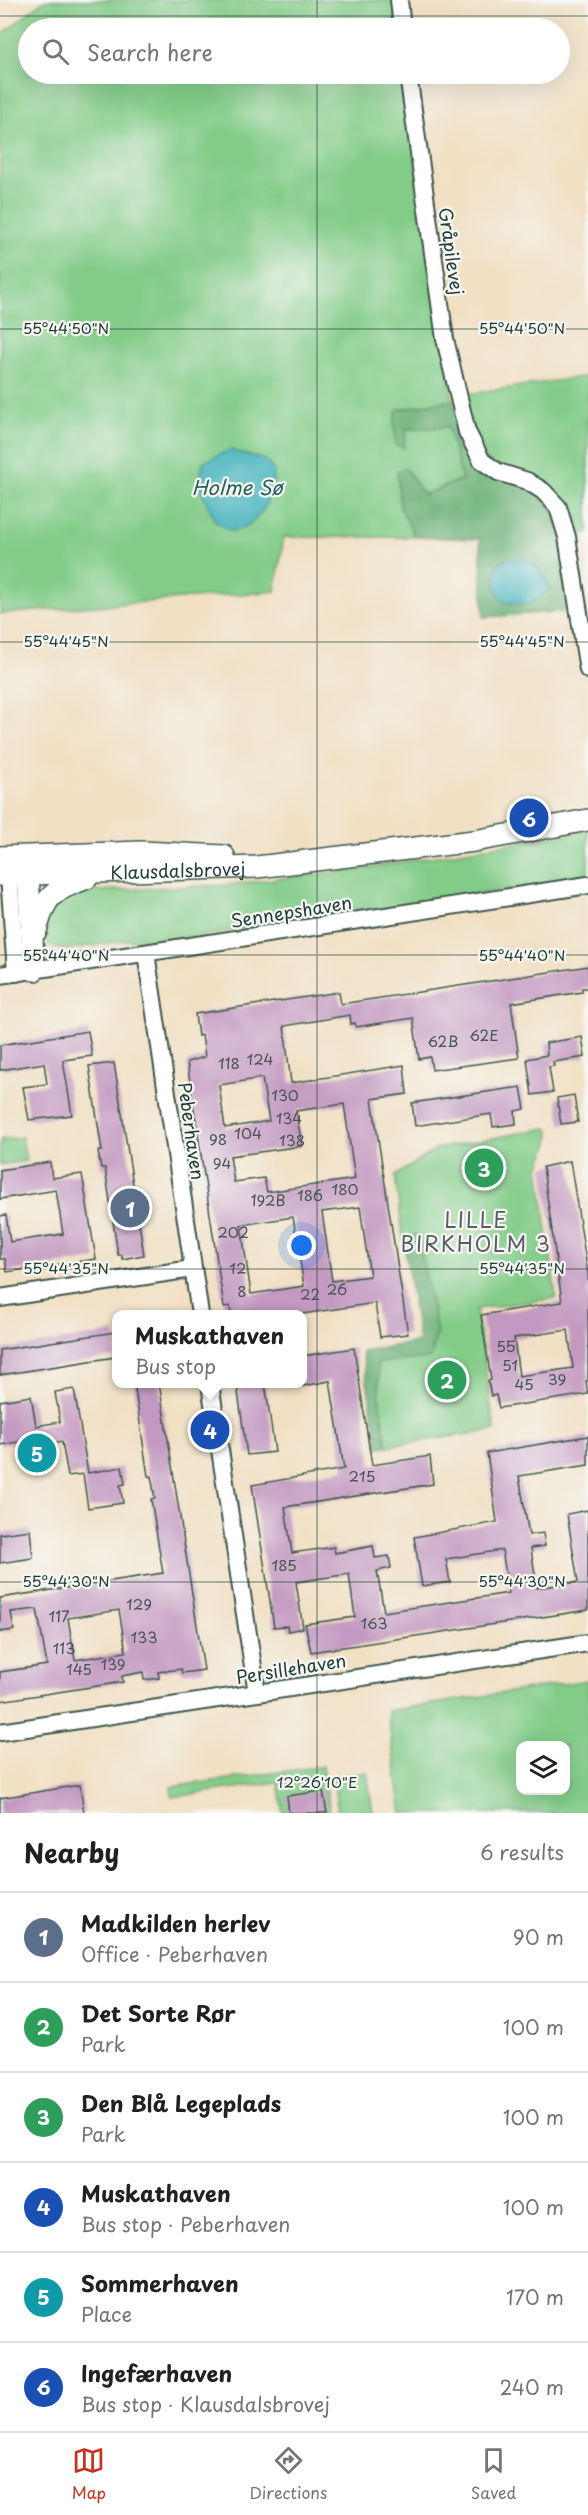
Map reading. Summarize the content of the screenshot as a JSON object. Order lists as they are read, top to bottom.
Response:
{
  "streets": {
    "street": [
      "Gråpilevej",
      "Klausdalsbrovej",
      "Sennepshaven",
      "Peberhaven",
      "Persillehaven"
    ]
  },
  "crossings": [
    ["Sennepshaven", "Peberhaven"]
  ],
  "districts": ["LILLE BIRKHOLM 3"],
  "water": ["Holme Sø"],
  "house_numbers": [
    "62E",
    "62B",
    "124",
    "118",
    "130",
    "134",
    "104",
    "98",
    "138",
    "94",
    "180",
    "186",
    "192B",
    "202",
    "12",
    "26",
    "8",
    "22",
    "55",
    "51",
    "39",
    "45",
    "215",
    "185",
    "129",
    "117",
    "163",
    "133",
    "113",
    "139",
    "145"
  ],
  "page": {
    "search": "Search here",
    "pins": [
      "6",
      "3",
      "1",
      "2",
      "4",
      "5"
    ],
    "popup": ["Muskathaven", "Bus stop"],
    "heading": ["Nearby", "6 results"],
    "list": [
      {
        "mark": "1",
        "name": "Madkilden herlev",
        "note": "Office · Peberhaven",
        "value": "90 m"
      },
      {
        "mark": "2",
        "name": "Det Sorte Rør",
        "note": "Park",
        "value": "100 m"
      },
      {
        "mark": "3",
        "name": "Den Blå Legeplads",
        "note": "Park",
        "value": "100 m"
      },
      {
        "mark": "4",
        "name": "Muskathaven",
        "note": "Bus stop · Peberhaven",
        "value": "100 m"
      },
      {
        "mark": "5",
        "name": "Sommerhaven",
        "note": "Place",
        "value": "170 m"
      },
      {
        "mark": "6",
        "name": "Ingefærhaven",
        "note": "Bus stop · Klausdalsbrovej",
        "value": "240 m"
      }
    ],
    "nav": ["Map", "Directions", "Saved"]
  },
  "coordinates": [
    "55°44'50\"N",
    "55°44'45\"N",
    "55°44'40\"N",
    "55°44'35\"N",
    "55°44'30\"N",
    "12°26'10\"E"
  ]
}
